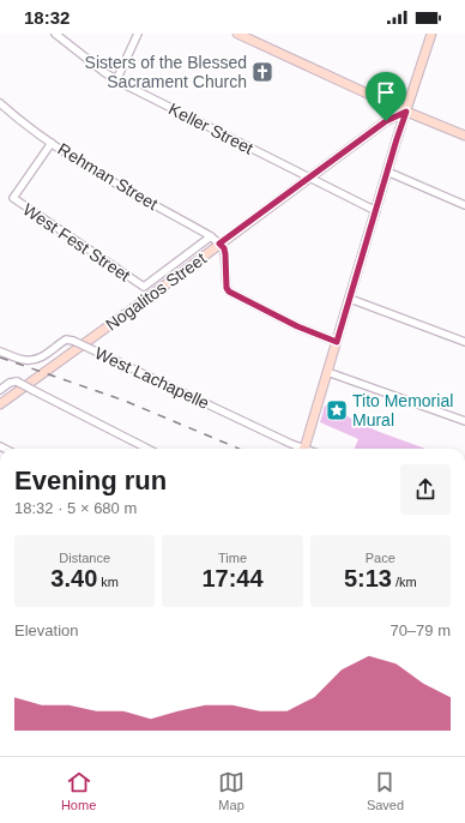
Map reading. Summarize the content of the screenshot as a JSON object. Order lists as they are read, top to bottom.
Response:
{
  "streets": {
    "main road": ["Nogalitos Street"],
    "street": [
      "Keller Street",
      "Rehman Street",
      "West Fest Street",
      "West Lachapelle"
    ]
  },
  "crossings": [
    ["Keller Street", "Nogalitos Street"],
    ["Rehman Street", "West Fest Street"],
    ["Rehman Street", "Nogalitos Street"]
  ],
  "places": {
    "church": ["Sisters of the Blessed Sacrament Church"],
    "place": ["Tito Memorial Mural"]
  },
  "page": {
    "status": "18:32",
    "heading": ["Evening run", "18:32 · 5 × 680 m"],
    "stats": [
      ["Distance", "3.40 km"],
      ["Time", "17:44"],
      ["Pace", "5:13 /km"]
    ],
    "chart": ["Elevation", "70–79 m"],
    "tabs": ["Home", "Map", "Saved"]
  }
}
